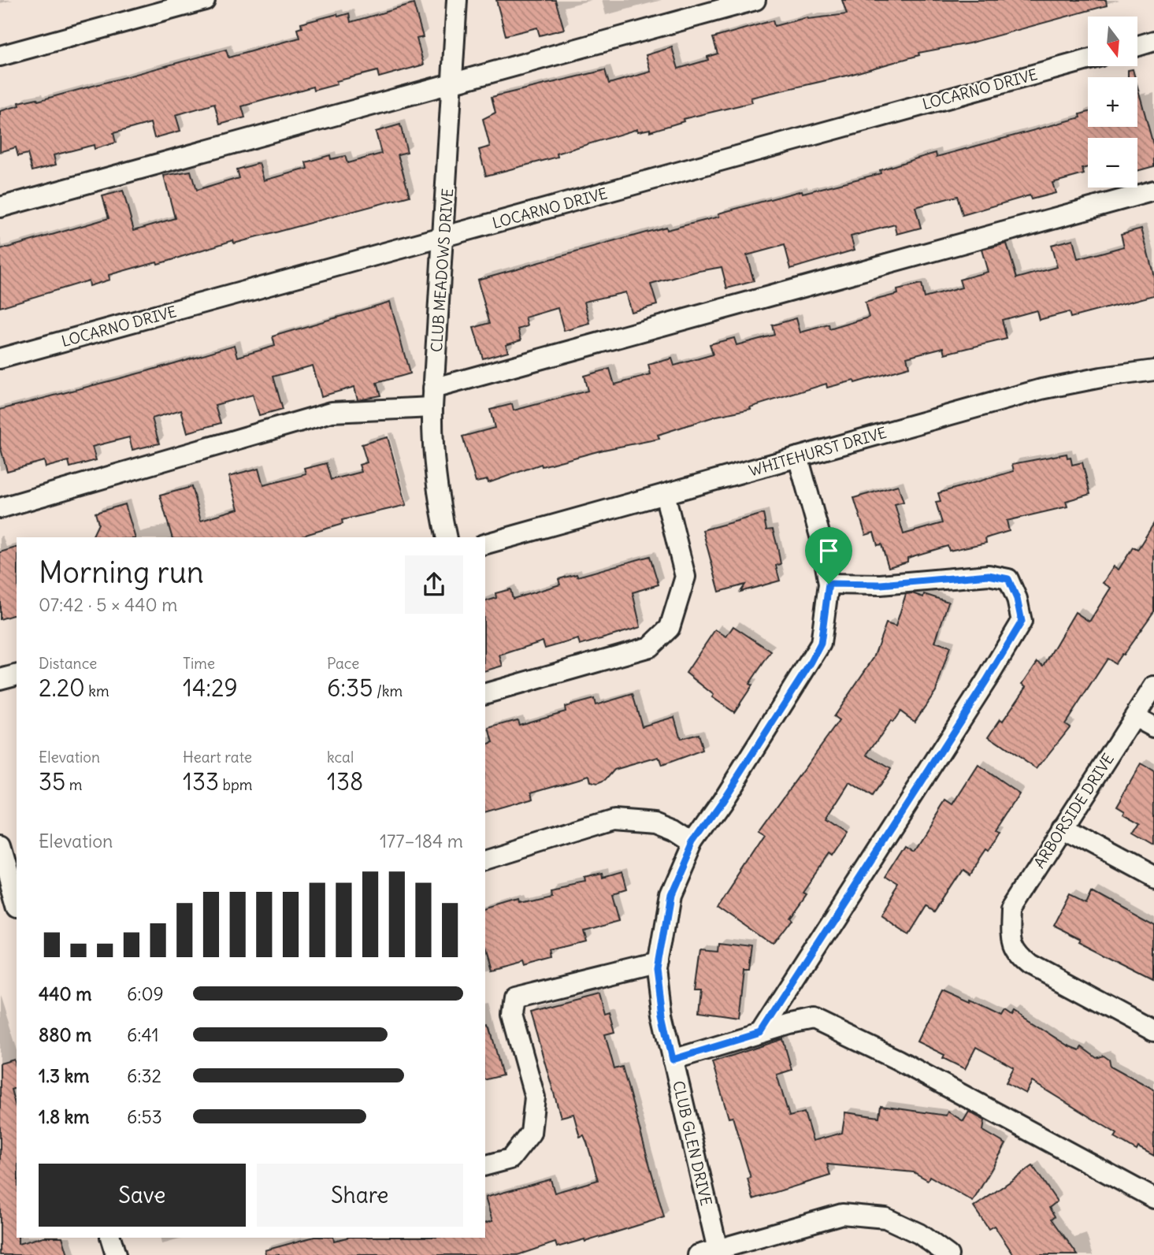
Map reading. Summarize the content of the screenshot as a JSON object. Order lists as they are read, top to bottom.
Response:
{
  "streets": {
    "street": [
      "LOCARNO DRIVE",
      "CLUB MEADOWS DRIVE",
      "WHITEHURST DRIVE",
      "ARBORSIDE DRIVE",
      "CLUB GLEN DRIVE"
    ]
  },
  "crossings": [
    ["LOCARNO DRIVE", "CLUB MEADOWS DRIVE"],
    ["WHITEHURST DRIVE", "CLUB GLEN DRIVE"]
  ],
  "north": "bottom",
  "page": {
    "map_buttons": ["+", "−"],
    "heading": ["Morning run", "07:42 · 5 × 440 m"],
    "stats": [
      ["Distance", "2.20 km"],
      ["Time", "14:29"],
      ["Pace", "6:35 /km"],
      ["Elevation", "35 m"],
      ["Heart rate", "133 bpm"],
      ["kcal", "138"]
    ],
    "chart": ["Elevation", "177–184 m"],
    "list": [
      {
        "name": "440 m",
        "note": "6:09"
      },
      {
        "name": "880 m",
        "note": "6:41"
      },
      {
        "name": "1.3 km",
        "note": "6:32"
      },
      {
        "name": "1.8 km",
        "note": "6:53"
      }
    ],
    "buttons": ["Save", "Share"]
  }
}
